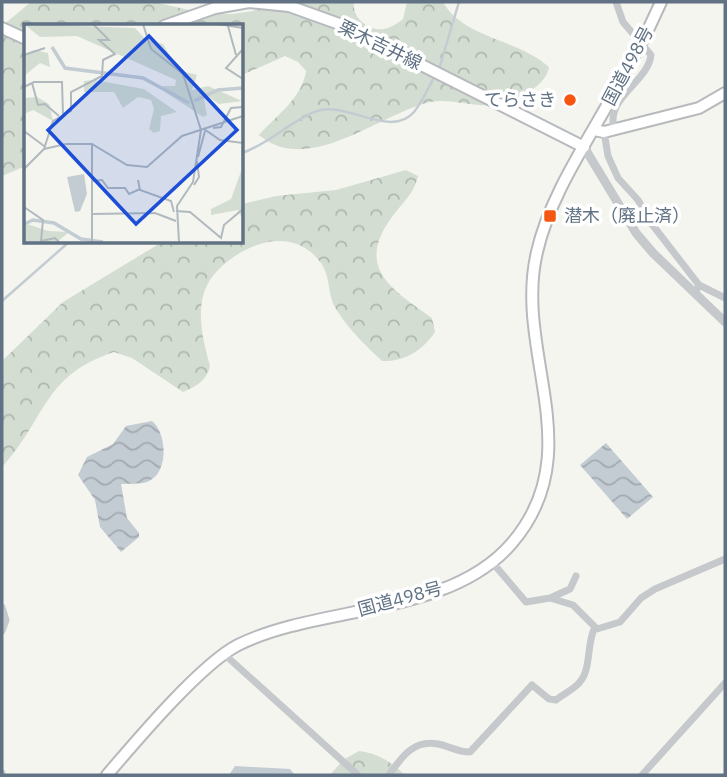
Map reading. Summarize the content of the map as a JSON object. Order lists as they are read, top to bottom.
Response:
{
  "streets": {
    "main road": ["栗木吉井線", "国道498号"]
  },
  "crossings": [
    ["栗木吉井線", "国道498号"]
  ],
  "places": {
    "other": ["てらさき"],
    "transit": ["潜木（廃止済）"]
  }
}
